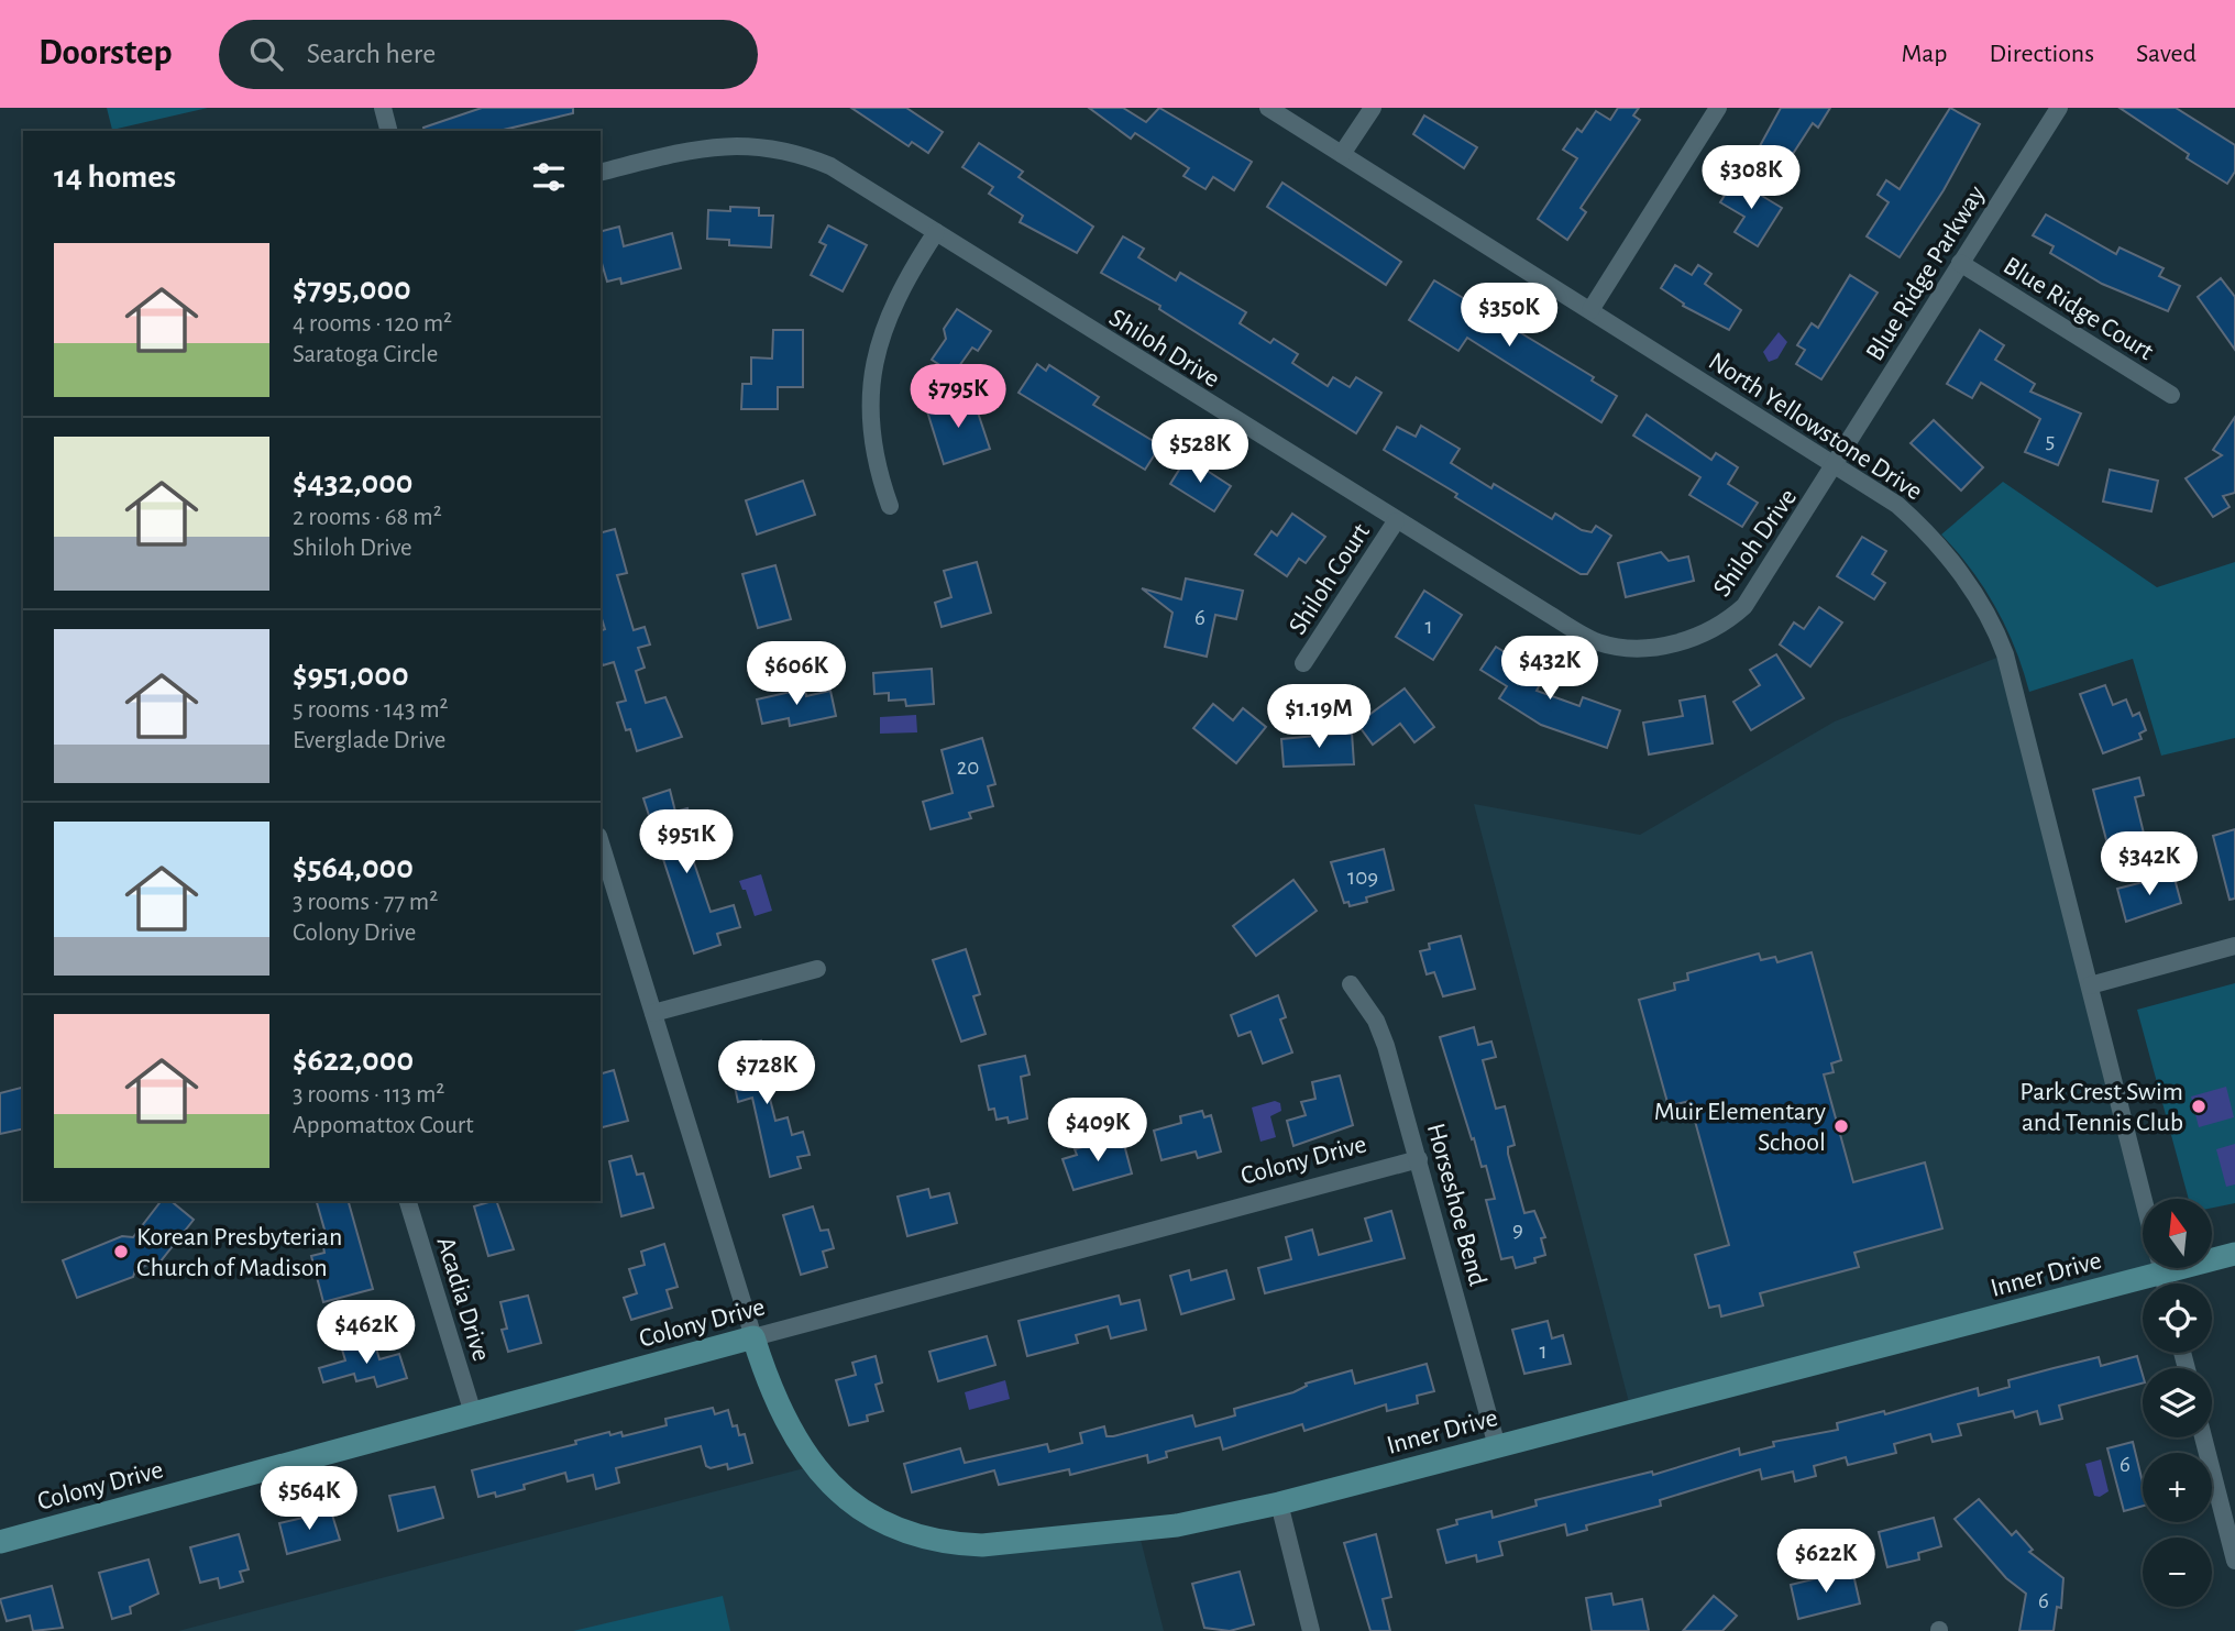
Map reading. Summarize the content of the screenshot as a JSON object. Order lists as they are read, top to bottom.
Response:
{
  "streets": {
    "street": [
      "Blue Ridge Parkway",
      "Blue Ridge Court",
      "Shiloh Drive",
      "North Yellowstone Drive",
      "Shiloh Court",
      "Colony Drive",
      "Horseshoe Bend",
      "Inner Drive",
      "Acadia Drive"
    ]
  },
  "crossings": [
    ["Blue Ridge Parkway", "Blue Ridge Court"],
    ["Blue Ridge Parkway", "Shiloh Drive"],
    ["Blue Ridge Parkway", "North Yellowstone Drive"],
    ["Shiloh Drive", "North Yellowstone Drive"],
    ["Shiloh Drive", "Shiloh Court"],
    ["Colony Drive", "Horseshoe Bend"],
    ["Colony Drive", "Inner Drive"],
    ["Colony Drive", "Acadia Drive"],
    ["Horseshoe Bend", "Inner Drive"]
  ],
  "places": ["Park Crest Swim and Tennis Club", "Muir Elementary School", "Korean Presbyterian Church of Madison"],
  "house_numbers": [
    "5",
    "6",
    "1",
    "20",
    "109",
    "9",
    "1",
    "6",
    "6"
  ],
  "north": "top",
  "page": {
    "header": "Doorstep",
    "search": "Search here",
    "nav": ["Map", "Directions", "Saved"],
    "heading": "14 homes",
    "price": [
      "$308K",
      "$350K",
      "$795K",
      "$528K",
      "$432K",
      "$606K",
      "$1.19M",
      "$951K",
      "$342K",
      "$728K",
      "$409K",
      "$462K",
      "$564K",
      "$622K"
    ],
    "list": [
      {
        "name": "$795,000",
        "note": "4 rooms · 120 m² · Saratoga Circle"
      },
      {
        "name": "$432,000",
        "note": "2 rooms · 68 m² · Shiloh Drive"
      },
      {
        "name": "$951,000",
        "note": "5 rooms · 143 m² · Everglade Drive"
      },
      {
        "name": "$564,000",
        "note": "3 rooms · 77 m² · Colony Drive"
      },
      {
        "name": "$622,000",
        "note": "3 rooms · 113 m² · Appomattox Court"
      }
    ],
    "map_buttons": ["+", "−"]
  }
}
